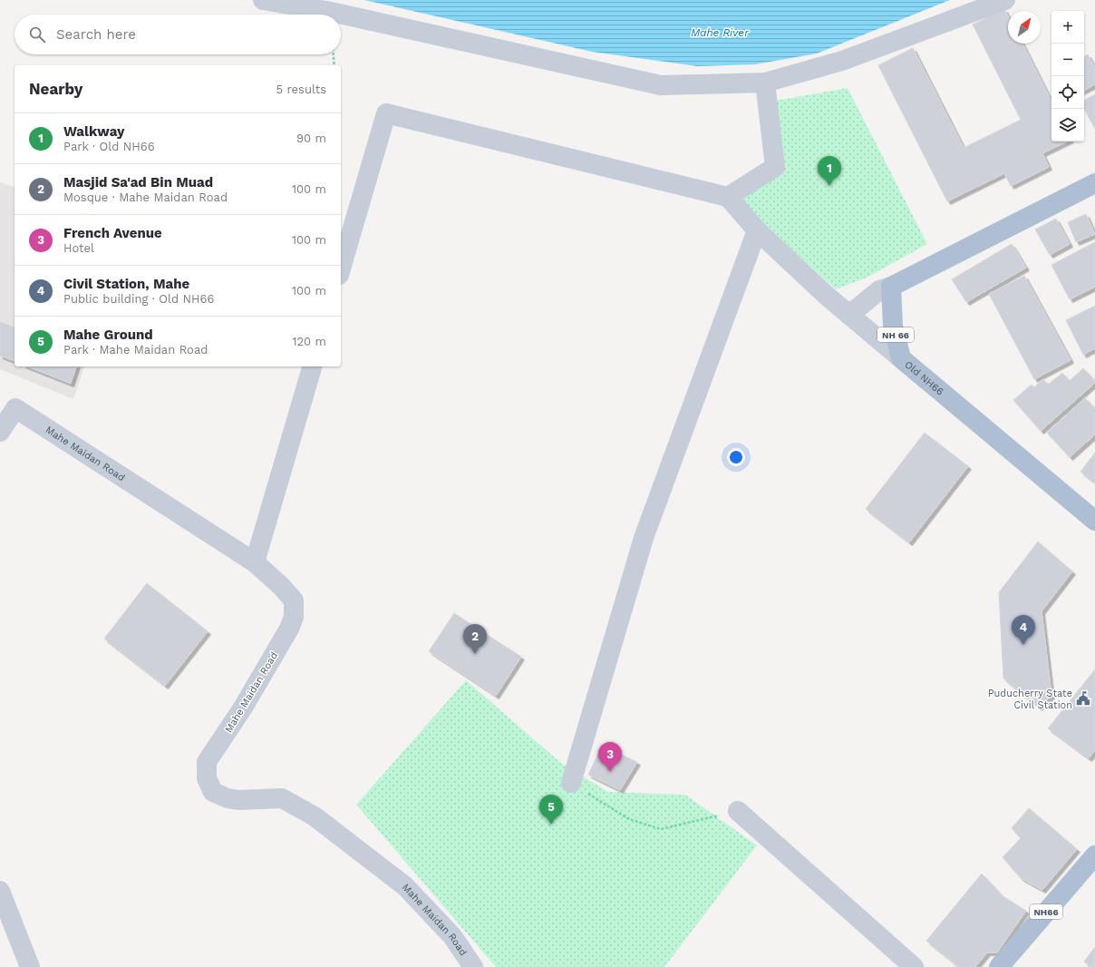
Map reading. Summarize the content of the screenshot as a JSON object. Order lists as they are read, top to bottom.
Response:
{
  "streets": {
    "main road": ["NH 66", "Old NH66", "NH66"],
    "street": ["Mahe Maidan Road"]
  },
  "water": ["Mahe River"],
  "places": {
    "public building": ["Puducherry State Civil Station"]
  },
  "north": "top right",
  "page": {
    "map_buttons": ["+", "−"],
    "search": "Search here",
    "heading": ["Nearby", "5 results"],
    "list": [
      {
        "mark": "1",
        "name": "Walkway",
        "note": "Park · Old NH66",
        "value": "90 m"
      },
      {
        "mark": "2",
        "name": "Masjid Sa'ad Bin Muad",
        "note": "Mosque · Mahe Maidan Road",
        "value": "100 m"
      },
      {
        "mark": "3",
        "name": "French Avenue",
        "note": "Hotel",
        "value": "100 m"
      },
      {
        "mark": "4",
        "name": "Civil Station, Mahe",
        "note": "Public building · Old NH66",
        "value": "100 m"
      },
      {
        "mark": "5",
        "name": "Mahe Ground",
        "note": "Park · Mahe Maidan Road",
        "value": "120 m"
      }
    ],
    "pins": [
      "1",
      "4",
      "2",
      "3",
      "5"
    ]
  }
}
